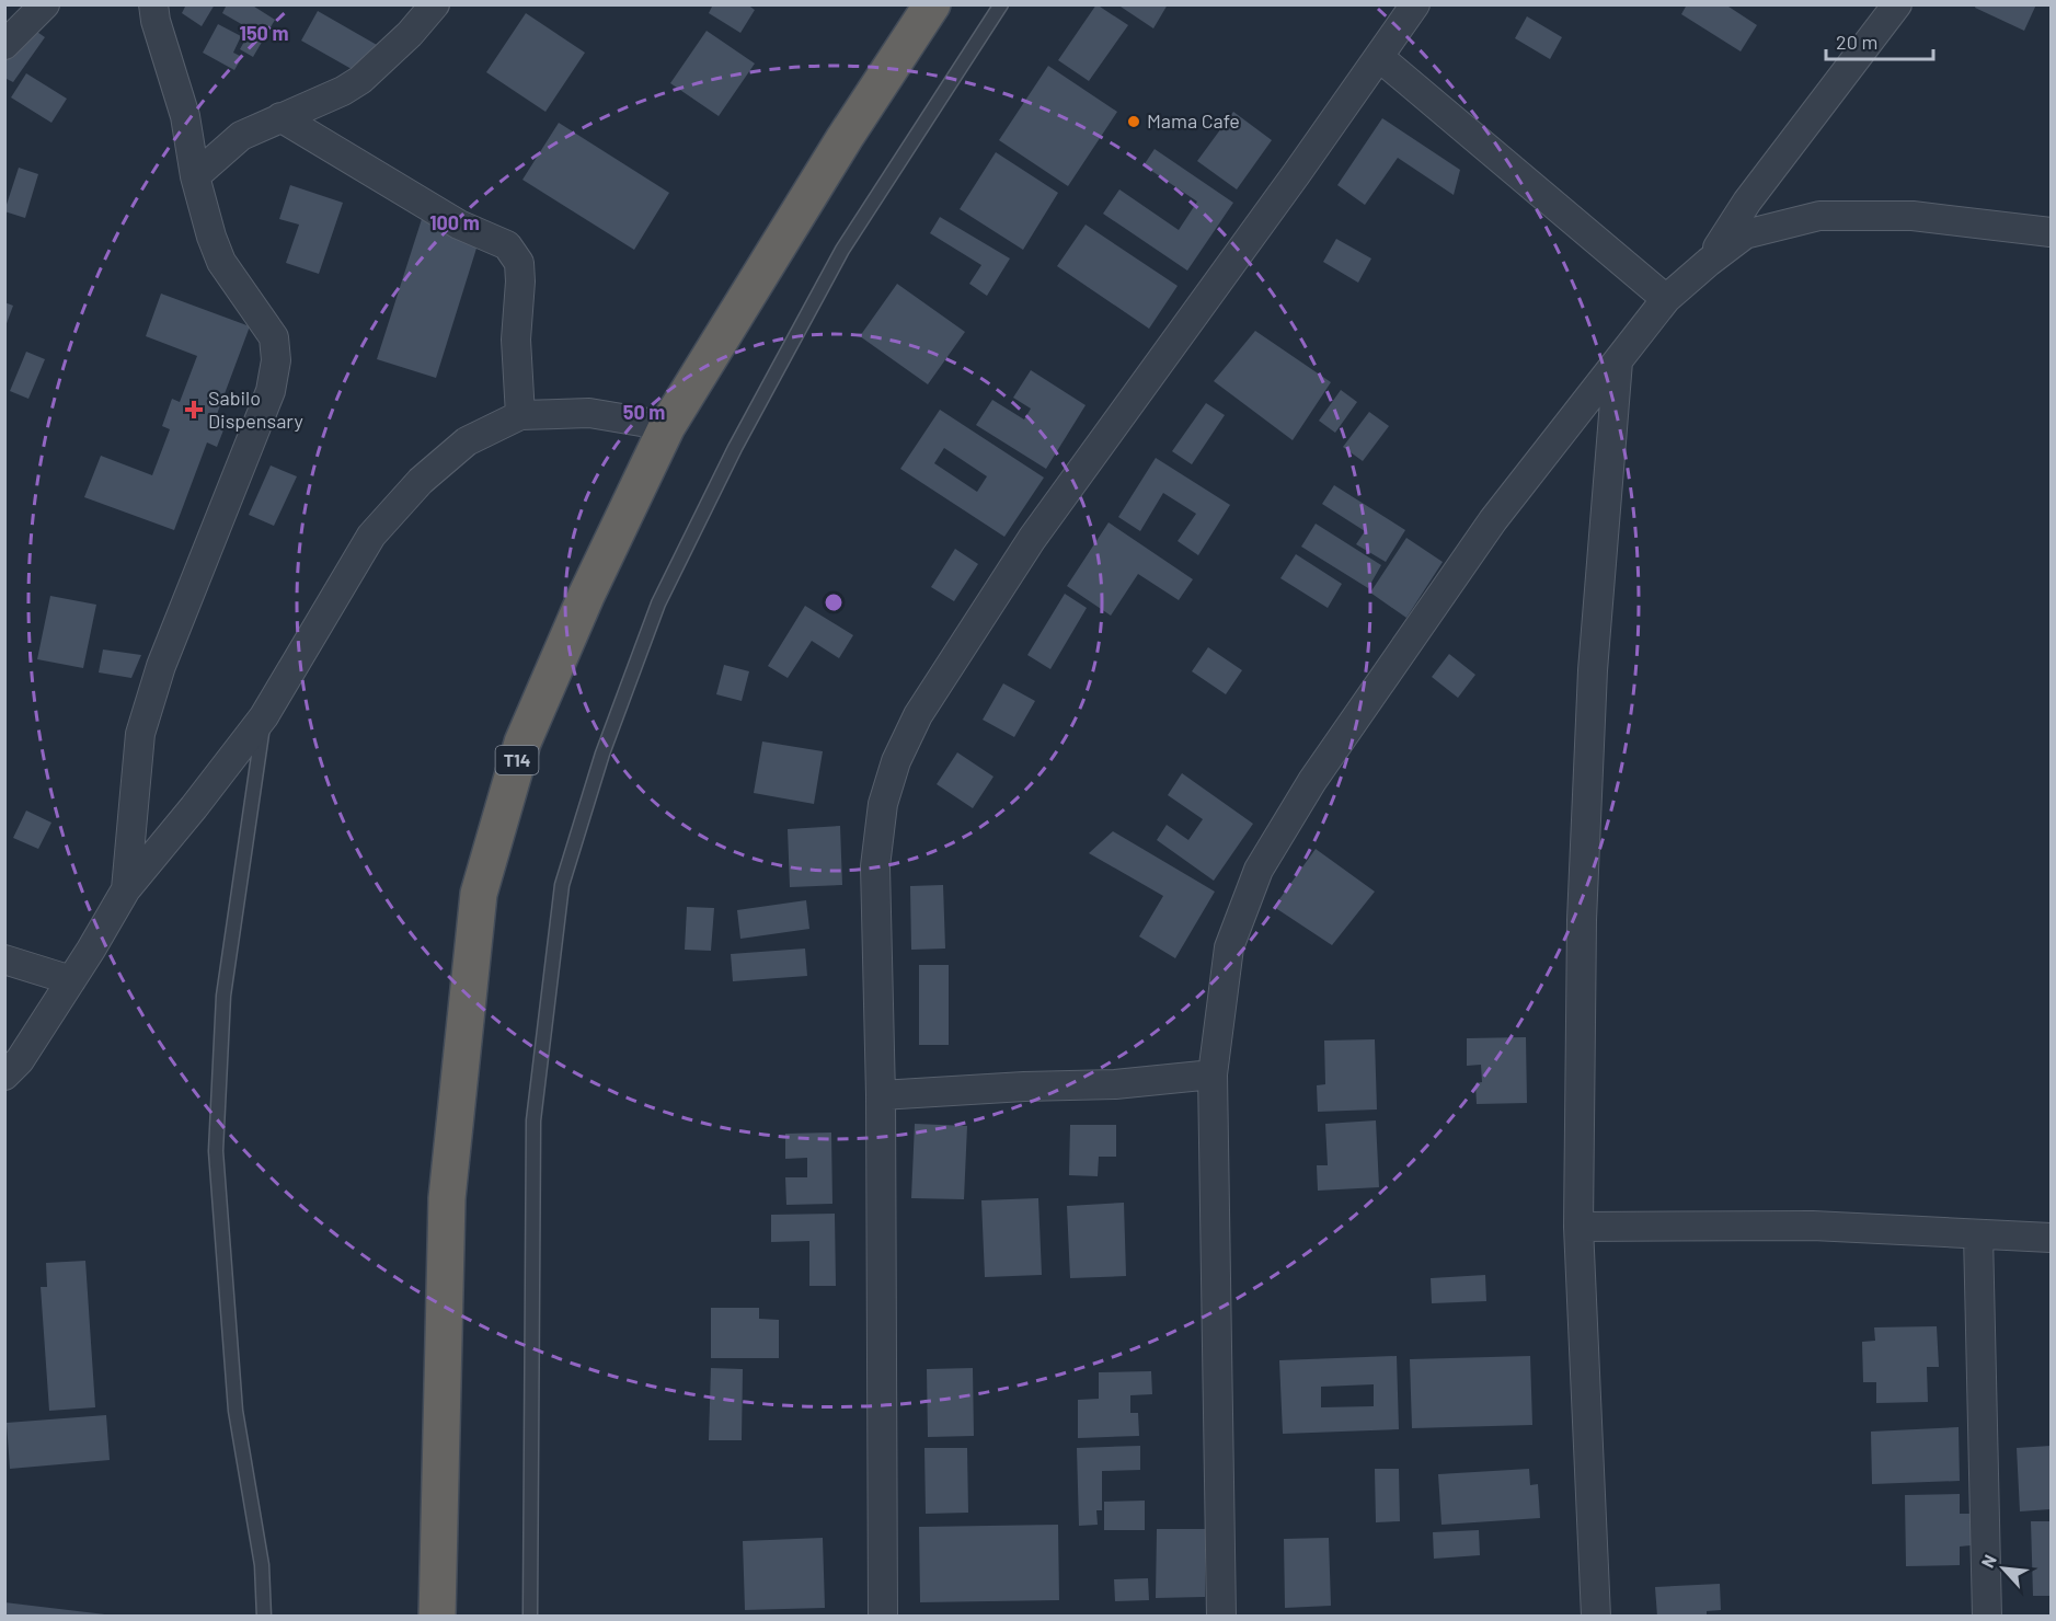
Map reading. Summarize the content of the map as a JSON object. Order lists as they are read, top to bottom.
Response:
{
  "streets": {
    "highway": ["T14"]
  },
  "places": {
    "other": ["Mama Cafe"],
    "health": ["Sabilo Dispensary"]
  },
  "scale_bar": "20 m",
  "north": "top left",
  "rings": ["150 m", "100 m", "50 m"]
}
